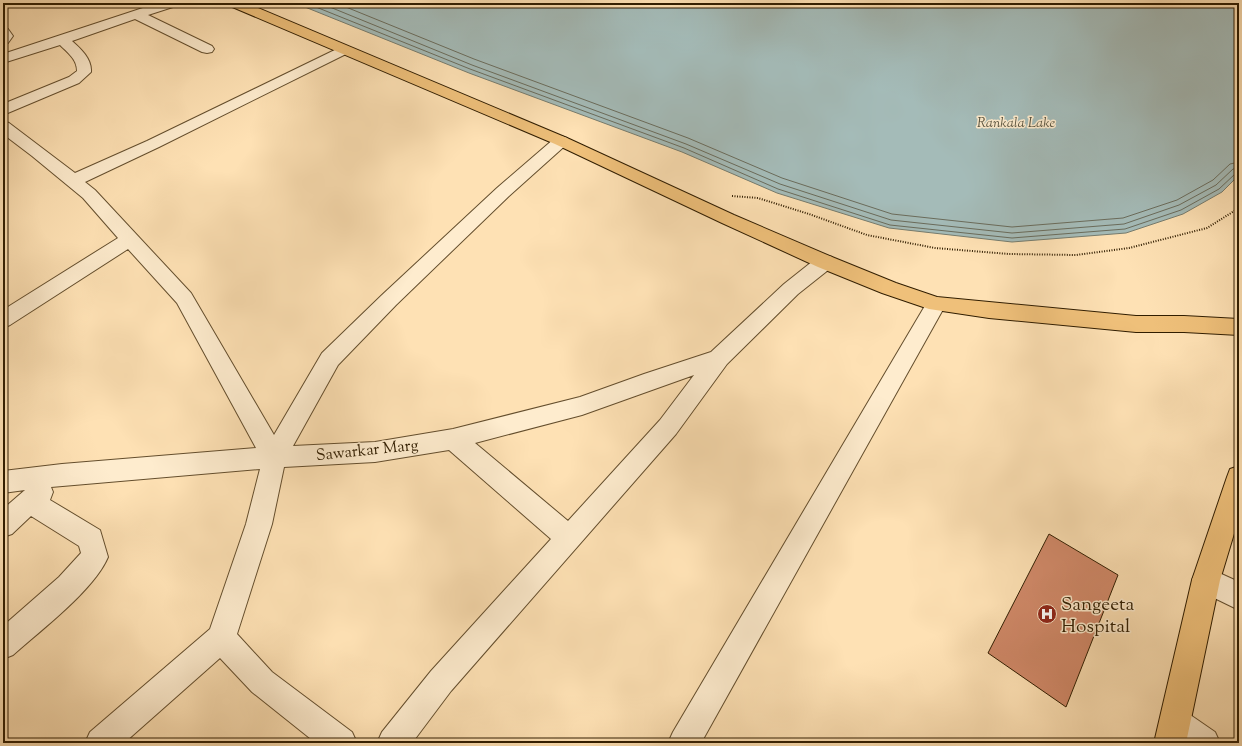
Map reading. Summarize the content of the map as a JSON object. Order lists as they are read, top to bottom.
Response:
{
  "streets": {
    "street": ["Sawarkar Marg"]
  },
  "water": ["Rankala Lake"],
  "places": {
    "hospital": ["Sangeeta Hospital"]
  }
}
